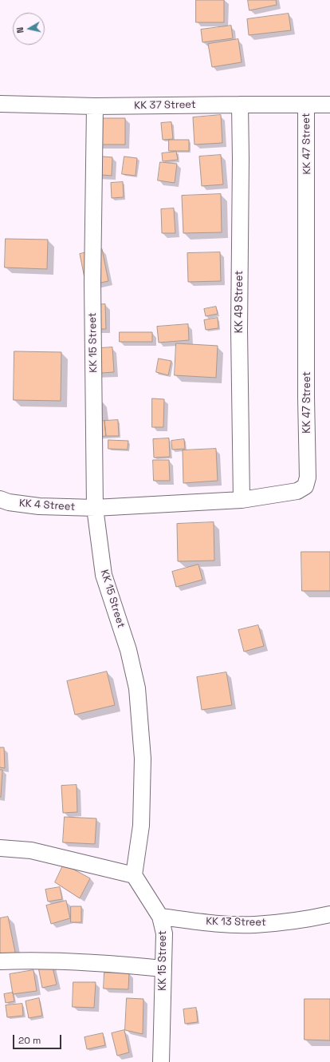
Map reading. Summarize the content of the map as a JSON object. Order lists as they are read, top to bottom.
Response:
{
  "streets": {
    "street": [
      "KK 37 Street",
      "KK 47 Street",
      "KK 49 Street",
      "KK 15 Street",
      "KK 4 Street",
      "KK 13 Street"
    ]
  },
  "crossings": [
    ["KK 37 Street", "KK 47 Street"],
    ["KK 37 Street", "KK 49 Street"],
    ["KK 37 Street", "KK 15 Street"],
    ["KK 47 Street", "KK 49 Street"],
    ["KK 47 Street", "KK 15 Street"],
    ["KK 47 Street", "KK 4 Street"],
    ["KK 15 Street", "KK 4 Street"],
    ["KK 15 Street", "KK 13 Street"]
  ],
  "scale_bar": "20 m",
  "north": "left"
}
